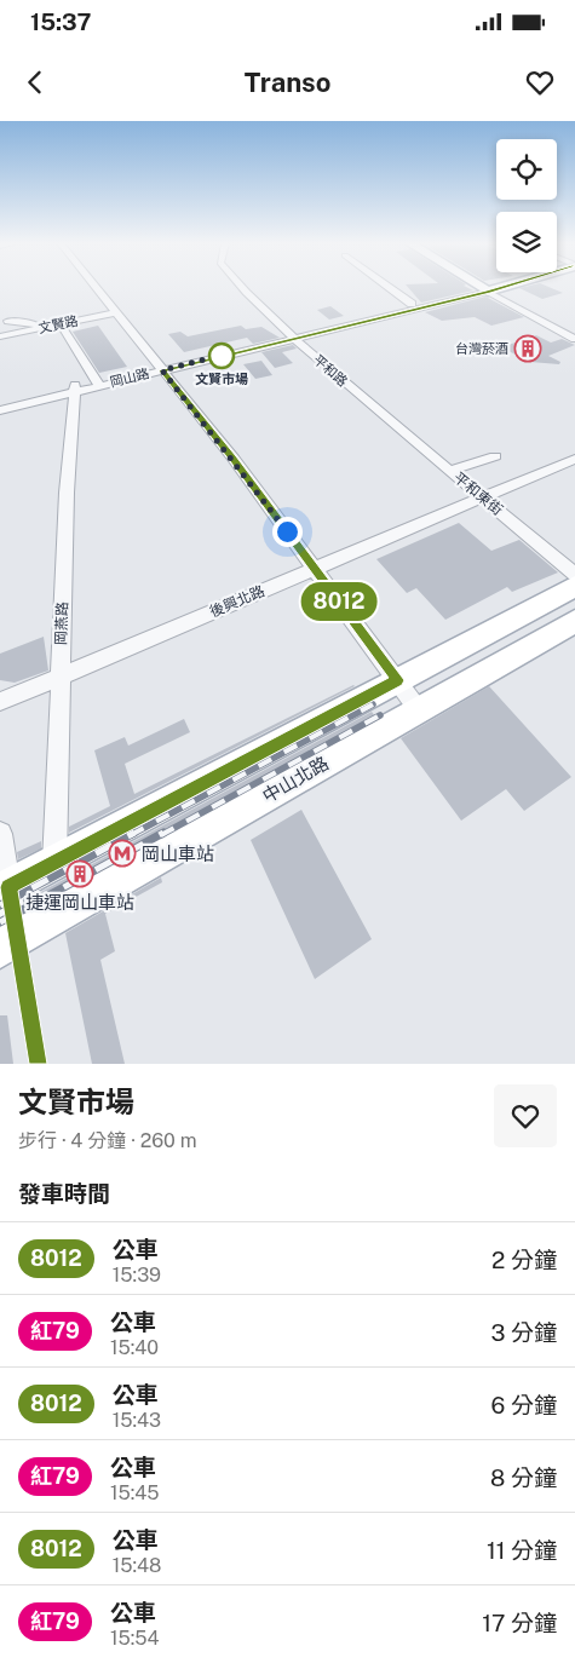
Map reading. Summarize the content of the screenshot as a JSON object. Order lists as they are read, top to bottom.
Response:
{
  "streets": {
    "main road": ["岡山路", "中山北路"],
    "street": [
      "文賢路",
      "平和路",
      "平和東街",
      "後興北路",
      "岡燕路"
    ]
  },
  "crossings": [
    ["平和路", "岡山路"],
    ["平和路", "平和東街"],
    ["岡山路", "岡燕路"],
    ["平和東街", "後興北路"],
    ["後興北路", "岡燕路"]
  ],
  "places": {
    "building": ["台灣菸酒", "捷運岡山車站"],
    "other": ["文賢市場"],
    "metro station": ["岡山車站"]
  },
  "lines": ["bus line 8012"],
  "page": {
    "status": "15:37",
    "header": "Transo",
    "on_map": "8012",
    "heading": [
      ["文賢市場", "步行 · 4 分鐘 · 260 m"],
      "發車時間"
    ],
    "list": [
      {
        "mark": "8012",
        "name": "公車",
        "note": "15:39",
        "value": "2 分鐘"
      },
      {
        "mark": "紅79",
        "name": "公車",
        "note": "15:40",
        "value": "3 分鐘"
      },
      {
        "mark": "8012",
        "name": "公車",
        "note": "15:43",
        "value": "6 分鐘"
      },
      {
        "mark": "紅79",
        "name": "公車",
        "note": "15:45",
        "value": "8 分鐘"
      },
      {
        "mark": "8012",
        "name": "公車",
        "note": "15:48",
        "value": "11 分鐘"
      },
      {
        "mark": "紅79",
        "name": "公車",
        "note": "15:54",
        "value": "17 分鐘"
      }
    ]
  }
}
